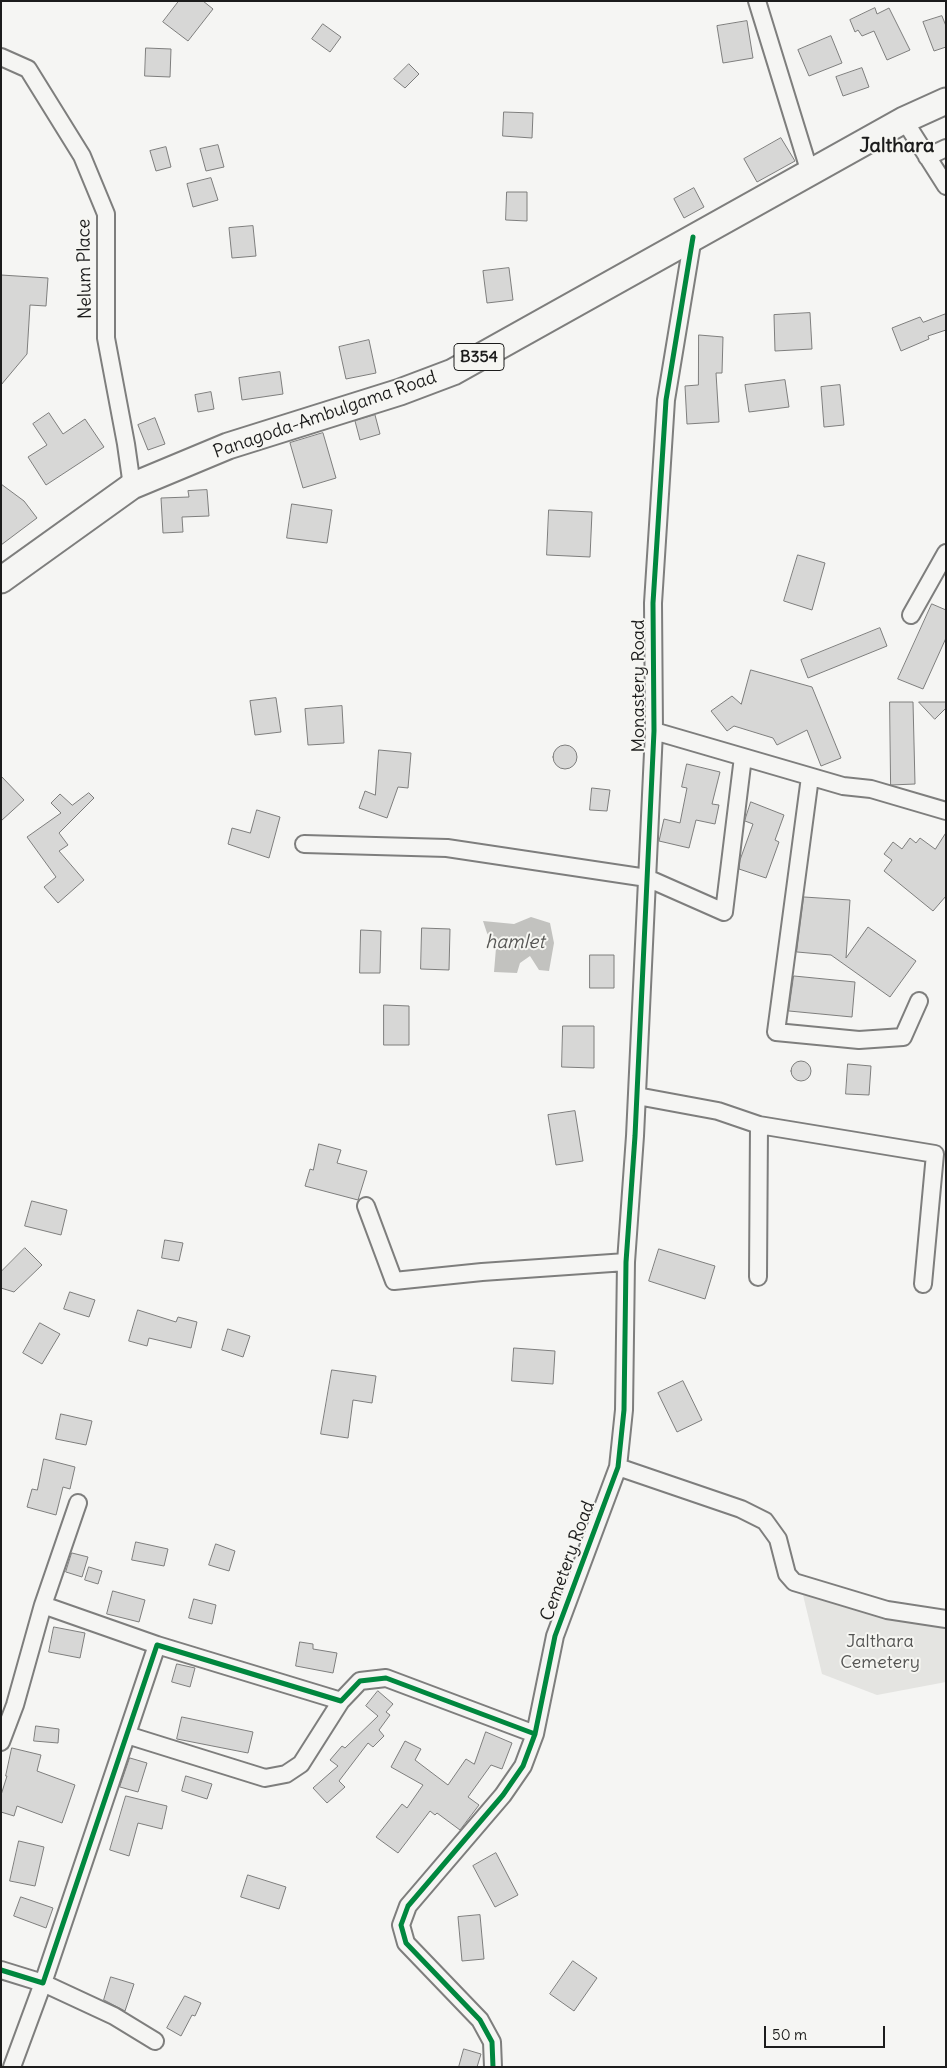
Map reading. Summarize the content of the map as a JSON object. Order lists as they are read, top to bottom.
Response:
{
  "streets": {
    "main road": ["B354", "Panagoda-Ambulgama Road"],
    "street": ["Nelum Place", "Monastery Road", "Cemetery Road"]
  },
  "crossings": [
    ["Nelum Place", "Panagoda-Ambulgama Road"],
    ["Panagoda-Ambulgama Road", "Monastery Road"],
    ["Monastery Road", "Cemetery Road"]
  ],
  "districts": ["Jalthara"],
  "water": ["hamlet"],
  "parks": ["Jalthara Cemetery"],
  "scale_bar": "50 m"
}
